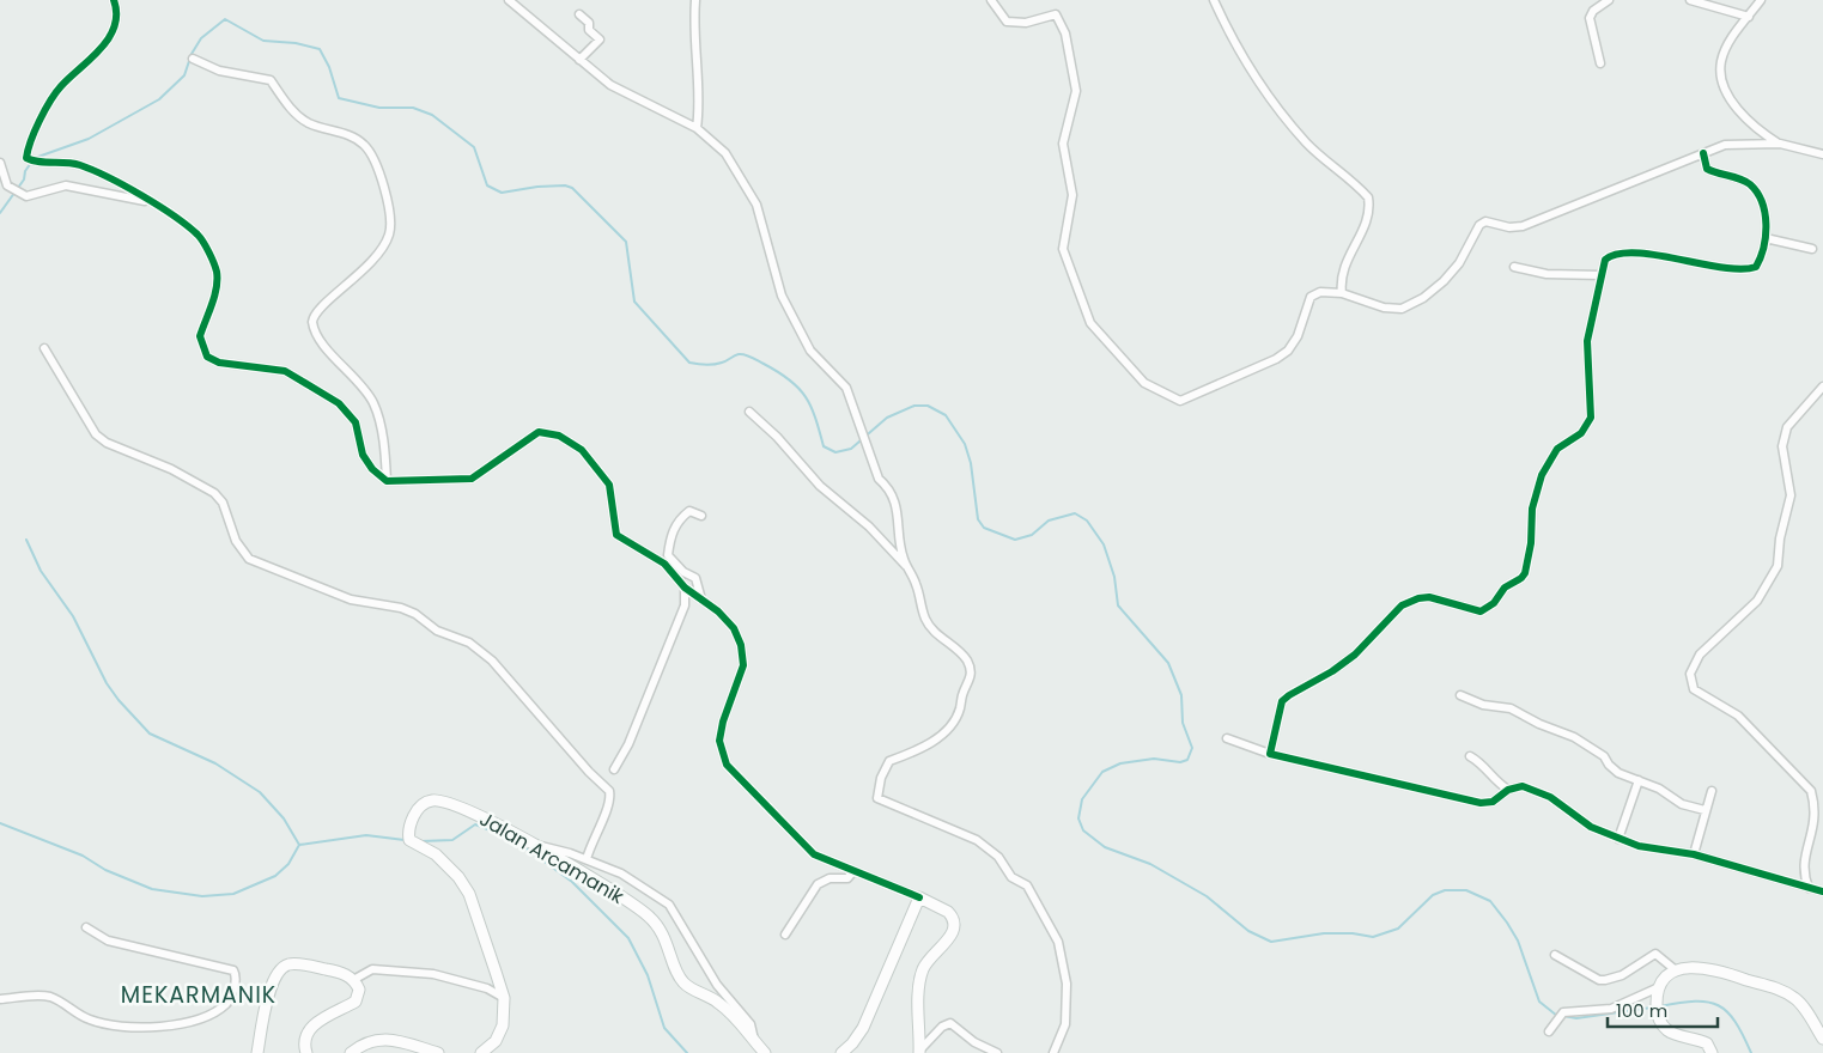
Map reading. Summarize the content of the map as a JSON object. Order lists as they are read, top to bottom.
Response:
{
  "streets": {
    "street": ["Jalan Arcamanik"]
  },
  "districts": ["MEKARMANIK"],
  "scale_bar": "100 m"
}
